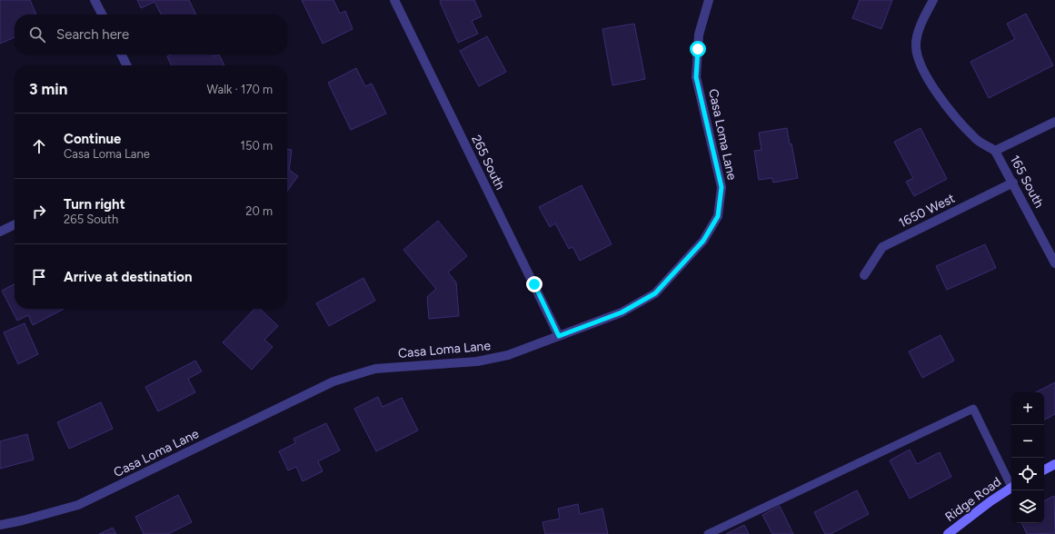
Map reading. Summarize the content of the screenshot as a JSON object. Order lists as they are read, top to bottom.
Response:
{
  "streets": {
    "street": [
      "Casa Loma Lane",
      "265 South",
      "165 South",
      "1650 West",
      "Ridge Road"
    ]
  },
  "crossings": [
    ["Casa Loma Lane", "265 South"],
    ["165 South", "1650 West"]
  ],
  "page": {
    "search": "Search here",
    "heading": ["3 min", "Walk · 170 m"],
    "list": [
      ["Continue", "Casa Loma Lane", "150 m"],
      ["Turn right", "265 South", "20 m"],
      "Arrive at destination"
    ],
    "map_buttons": ["+", "−"]
  }
}
